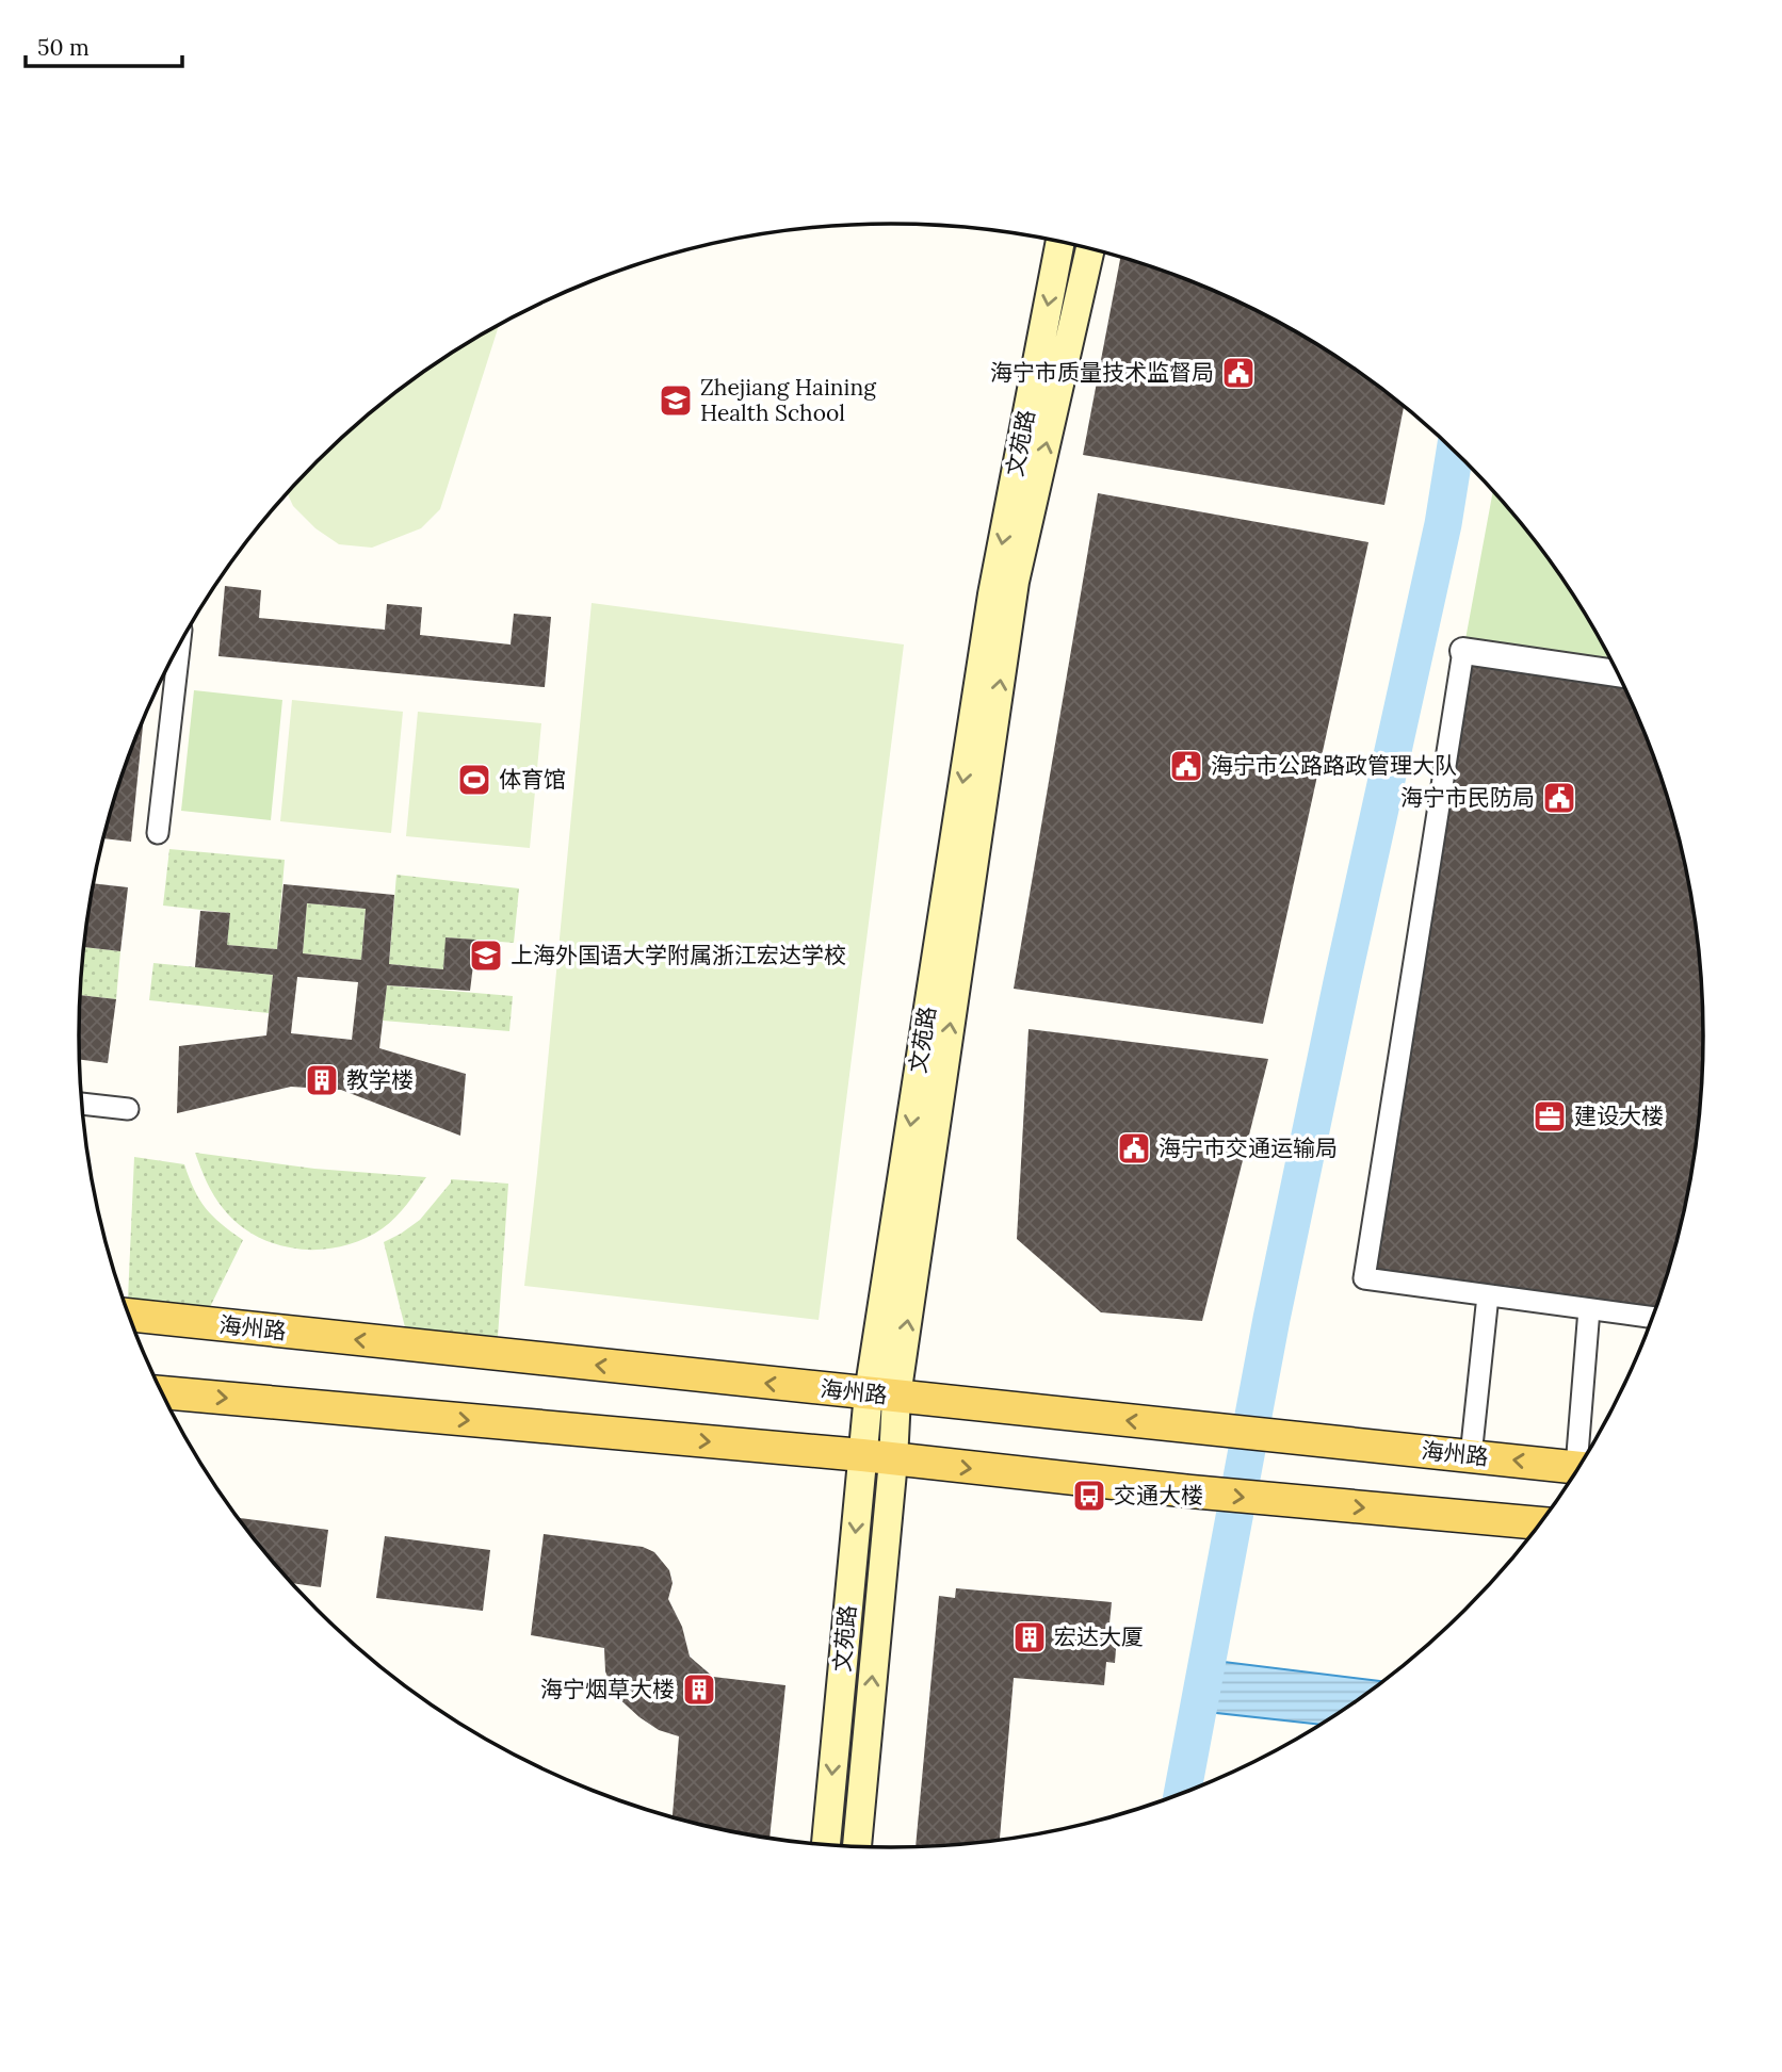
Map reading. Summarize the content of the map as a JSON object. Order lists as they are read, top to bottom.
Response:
{
  "streets": {
    "main road": ["文苑路", "海州路"]
  },
  "crossings": [
    ["文苑路", "海州路"]
  ],
  "places": {
    "public building": [
      "海宁市质量技术监督局",
      "海宁市公路路政管理大队",
      "海宁市民防局",
      "海宁市交通运输局"
    ],
    "school or university": ["Zhejiang Haining Health School", "上海外国语大学附属浙江宏达学校"],
    "sports": ["体育馆"],
    "building": ["教学楼", "宏达大厦", "海宁烟草大楼"],
    "office": ["建设大楼"],
    "bus stop": ["交通大楼"]
  },
  "scale_bar": "50 m"
}
